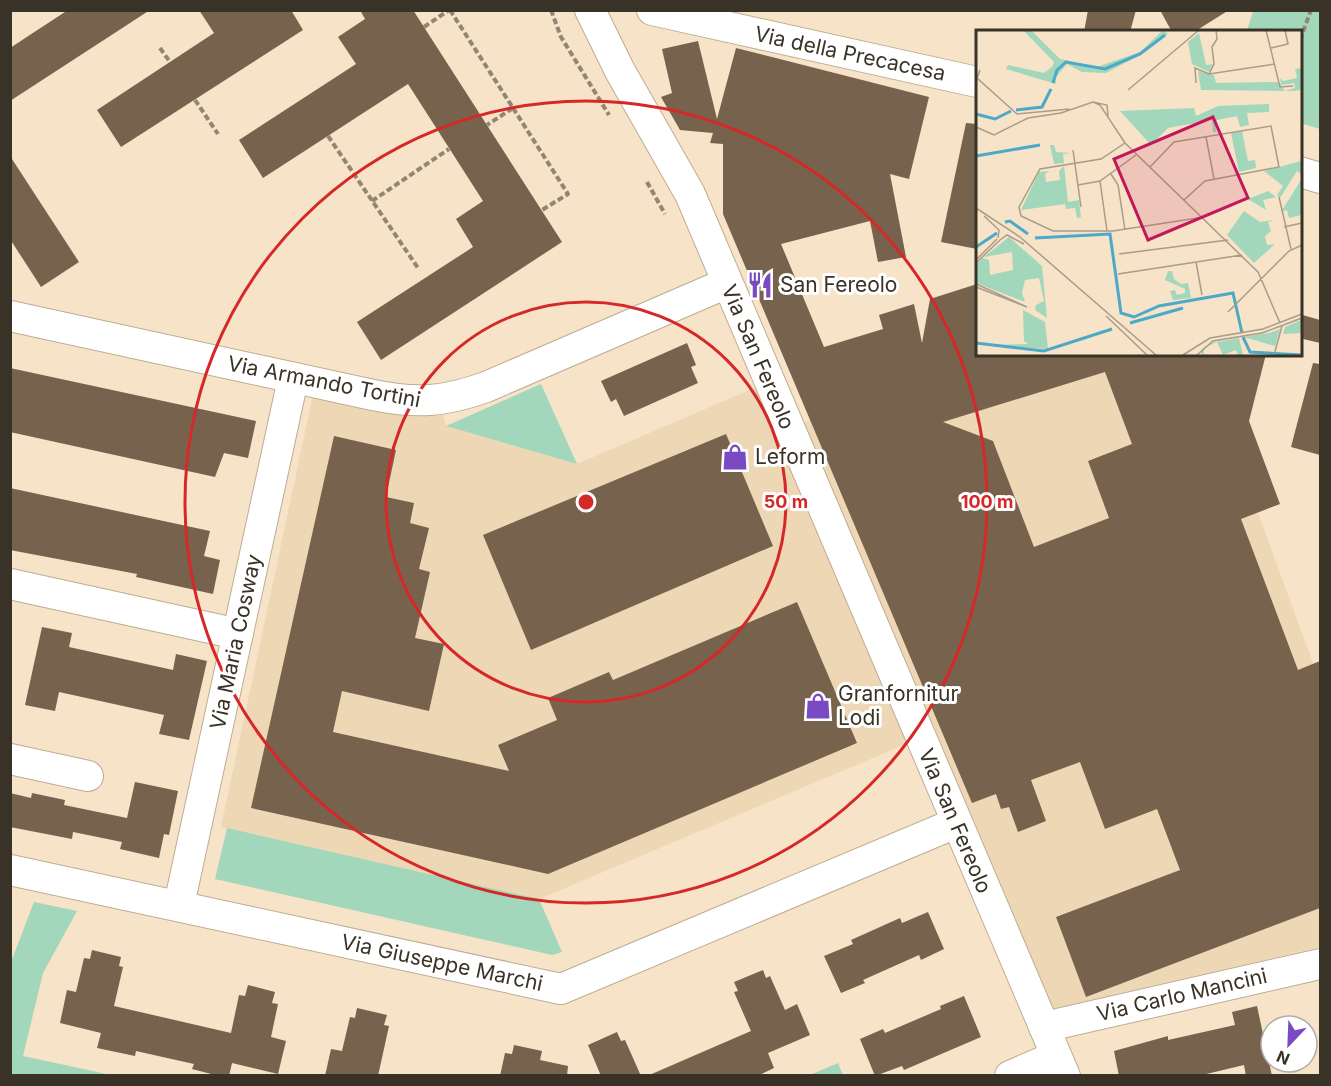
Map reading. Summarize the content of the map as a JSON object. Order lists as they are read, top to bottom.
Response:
{
  "streets": {
    "street": [
      "Via della Precacesa",
      "Via San Fereolo",
      "Via Armando Tortini",
      "Via Maria Cosway",
      "Via Giuseppe Marchi",
      "Via Carlo Mancini"
    ]
  },
  "crossings": [
    ["Via San Fereolo", "Via Armando Tortini"],
    ["Via San Fereolo", "Via Giuseppe Marchi"],
    ["Via San Fereolo", "Via Carlo Mancini"],
    ["Via Armando Tortini", "Via Maria Cosway"],
    ["Via Maria Cosway", "Via Giuseppe Marchi"]
  ],
  "places": {
    "restaurant": ["San Fereolo"],
    "shop": ["Leform", "Granfornitur Lodi"]
  },
  "north": "bottom left",
  "rings": ["50 m", "100 m"]
}
